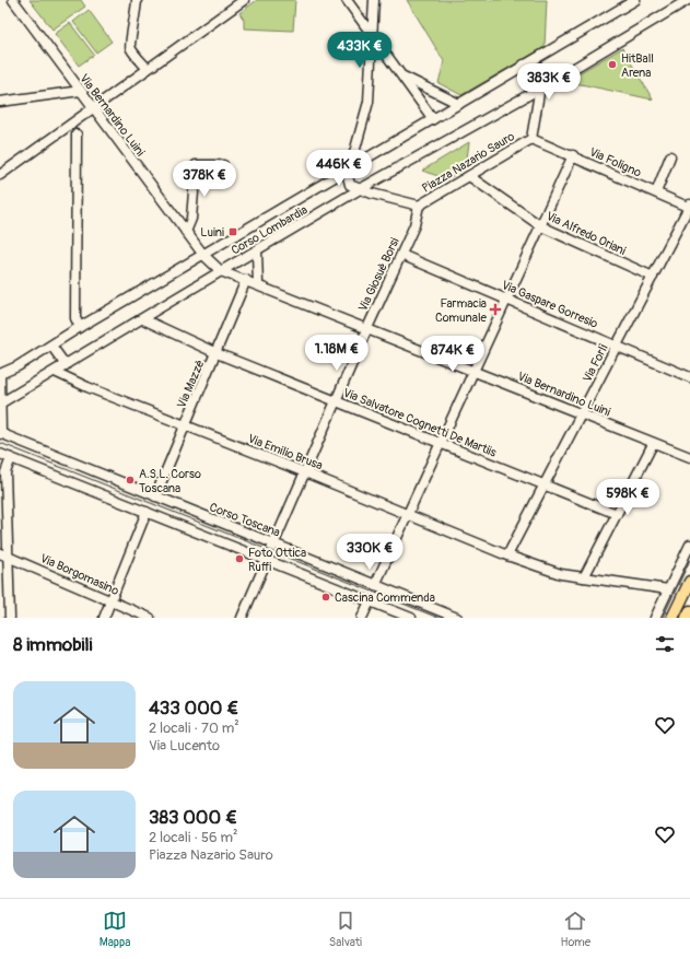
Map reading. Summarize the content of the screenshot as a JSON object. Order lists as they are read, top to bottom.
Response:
{
  "streets": {
    "street": [
      "Via Bernardino Luini",
      "Piazza Nazario Sauro",
      "Via Foligno",
      "Corso Lombardia",
      "Via Alfredo Oriani",
      "Via Giosuè Borsi",
      "Via Gaspare Gorresio",
      "Via Forlì",
      "Via Mazzè",
      "Via Salvatore Cognetti De Martiis",
      "Via Emilio Brusa",
      "Corso Toscana",
      "Via Borgomasino"
    ]
  },
  "crossings": [
    ["Via Bernardino Luini", "Corso Lombardia"],
    ["Via Bernardino Luini", "Via Giosuè Borsi"],
    ["Via Bernardino Luini", "Via Forlì"],
    ["Via Bernardino Luini", "Via Mazzè"],
    ["Piazza Nazario Sauro", "Via Foligno"],
    ["Piazza Nazario Sauro", "Corso Lombardia"],
    ["Piazza Nazario Sauro", "Via Alfredo Oriani"],
    ["Piazza Nazario Sauro", "Via Giosuè Borsi"],
    ["Via Foligno", "Via Forlì"],
    ["Corso Lombardia", "Via Salvatore Cognetti De Martiis"],
    ["Corso Lombardia", "Via Emilio Brusa"],
    ["Via Alfredo Oriani", "Via Forlì"],
    ["Via Giosuè Borsi", "Via Gaspare Gorresio"],
    ["Via Giosuè Borsi", "Via Salvatore Cognetti De Martiis"],
    ["Via Giosuè Borsi", "Via Emilio Brusa"],
    ["Via Giosuè Borsi", "Corso Toscana"],
    ["Via Gaspare Gorresio", "Via Forlì"],
    ["Via Forlì", "Via Salvatore Cognetti De Martiis"],
    ["Via Forlì", "Via Emilio Brusa"],
    ["Via Mazzè", "Via Salvatore Cognetti De Martiis"],
    ["Via Mazzè", "Via Emilio Brusa"],
    ["Via Mazzè", "Corso Toscana"]
  ],
  "places": {
    "other": [
      "HitBall Arena",
      "A.S.L. Corso Toscana",
      "Foto Ottica Ruffi",
      "Cascina Commenda"
    ],
    "transit": ["Luini"],
    "health": ["Farmacia Comunale"]
  },
  "page": {
    "price": [
      "433K €",
      "383K €",
      "446K €",
      "378K €",
      "1.18M €",
      "874K €",
      "598K €",
      "330K €"
    ],
    "heading": "8 immobili",
    "list": [
      {
        "name": "433 000 €",
        "note": "2 locali · 70 m² · Via Lucento"
      },
      {
        "name": "383 000 €",
        "note": "2 locali · 56 m² · Piazza Nazario Sauro"
      }
    ],
    "tabs": ["Mappa", "Salvati", "Home"]
  }
}
